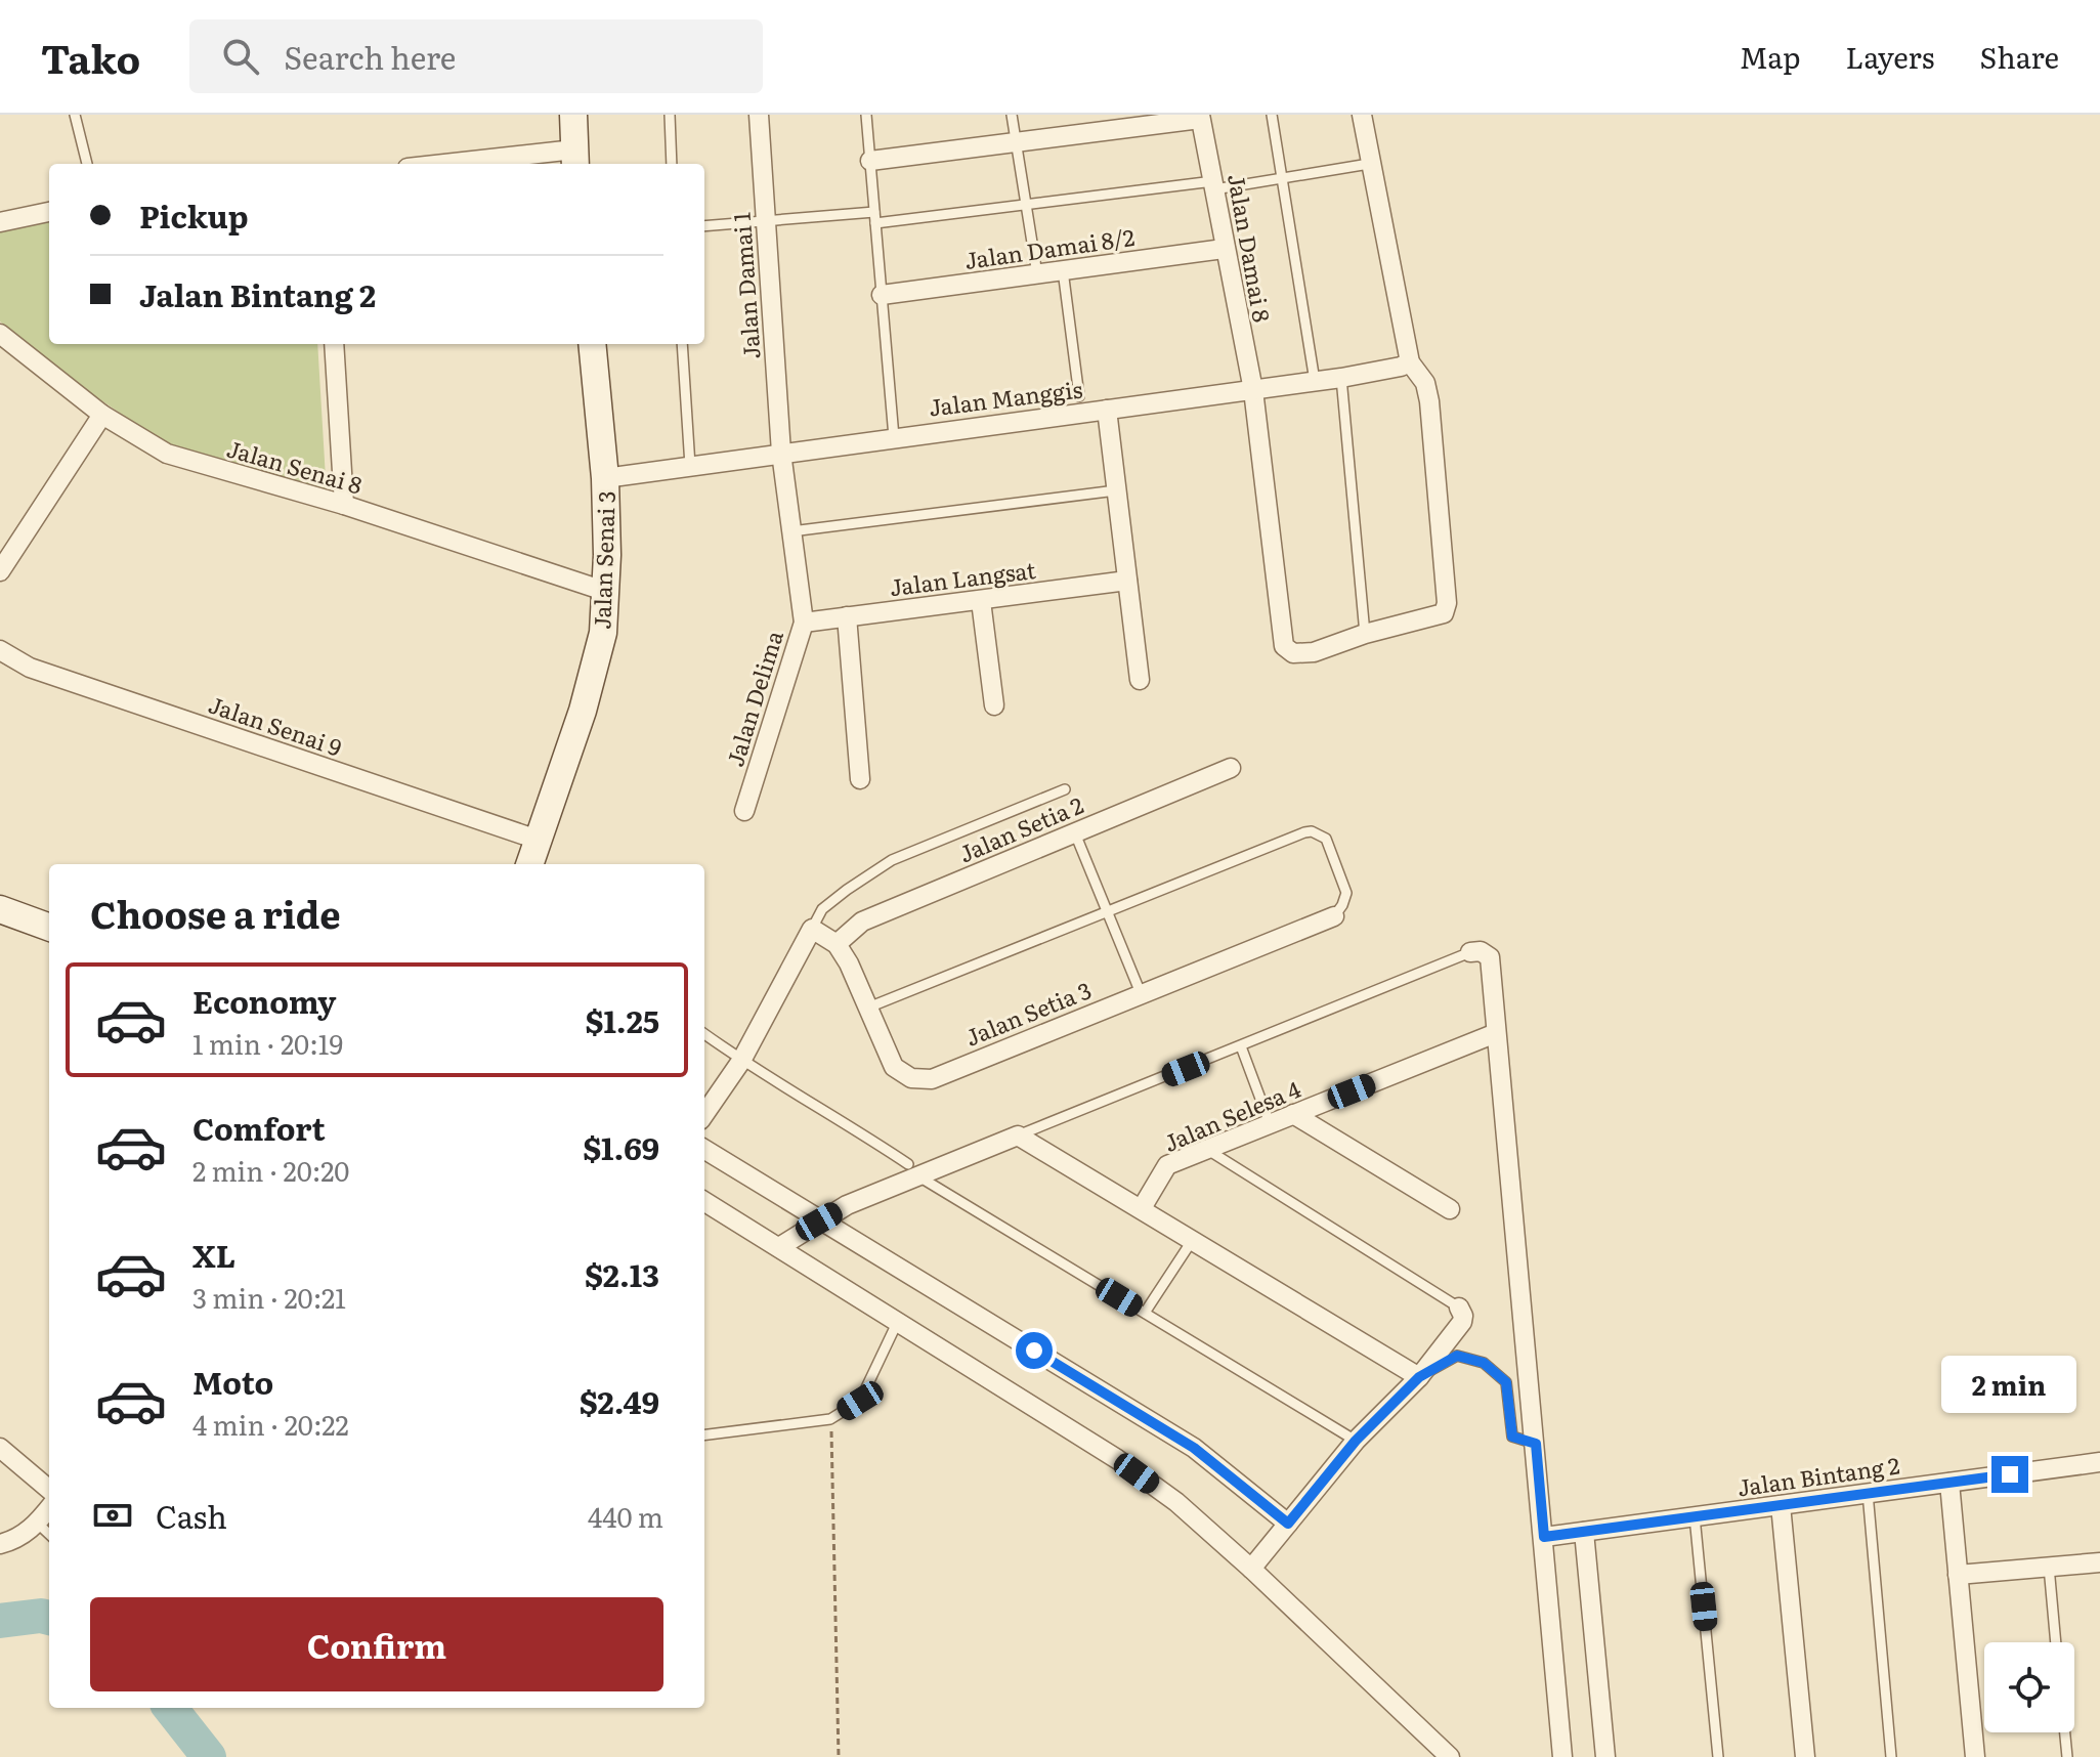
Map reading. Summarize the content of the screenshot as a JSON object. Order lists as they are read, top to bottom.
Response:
{
  "streets": {
    "street": [
      "Jalan Damai 8/2",
      "Jalan Damai 8",
      "Jalan Damai 1",
      "Jalan Manggis",
      "Jalan Senai 8",
      "Jalan Senai 3",
      "Jalan Langsat",
      "Jalan Delima",
      "Jalan Senai 9",
      "Jalan Setia 2",
      "Jalan Setia 3",
      "Jalan Selesa 4",
      "Jalan Bintang 2"
    ]
  },
  "crossings": [
    ["Jalan Damai 8/2", "Jalan Damai 8"],
    ["Jalan Damai 8", "Jalan Manggis"],
    ["Jalan Damai 1", "Jalan Manggis"],
    ["Jalan Damai 1", "Jalan Delima"],
    ["Jalan Manggis", "Jalan Senai 3"],
    ["Jalan Manggis", "Jalan Delima"],
    ["Jalan Senai 8", "Jalan Senai 3"],
    ["Jalan Senai 3", "Jalan Senai 9"],
    ["Jalan Langsat", "Jalan Delima"],
    ["Jalan Setia 2", "Jalan Setia 3"]
  ],
  "page": {
    "header": "Tako",
    "search": "Search here",
    "nav": ["Map", "Layers", "Share"],
    "banner": ["Pickup", "Jalan Bintang 2"],
    "heading": "Choose a ride",
    "list": [
      {
        "name": "Economy",
        "note": "1 min · 20:19",
        "value": "$1.25"
      },
      {
        "name": "Comfort",
        "note": "2 min · 20:20",
        "value": "$1.69"
      },
      {
        "name": "XL",
        "note": "3 min · 20:21",
        "value": "$2.13"
      },
      {
        "name": "Moto",
        "note": "4 min · 20:22",
        "value": "$2.49"
      }
    ],
    "bubble": "2 min",
    "pay": ["Cash", "440 m"],
    "buttons": "Confirm"
  }
}
